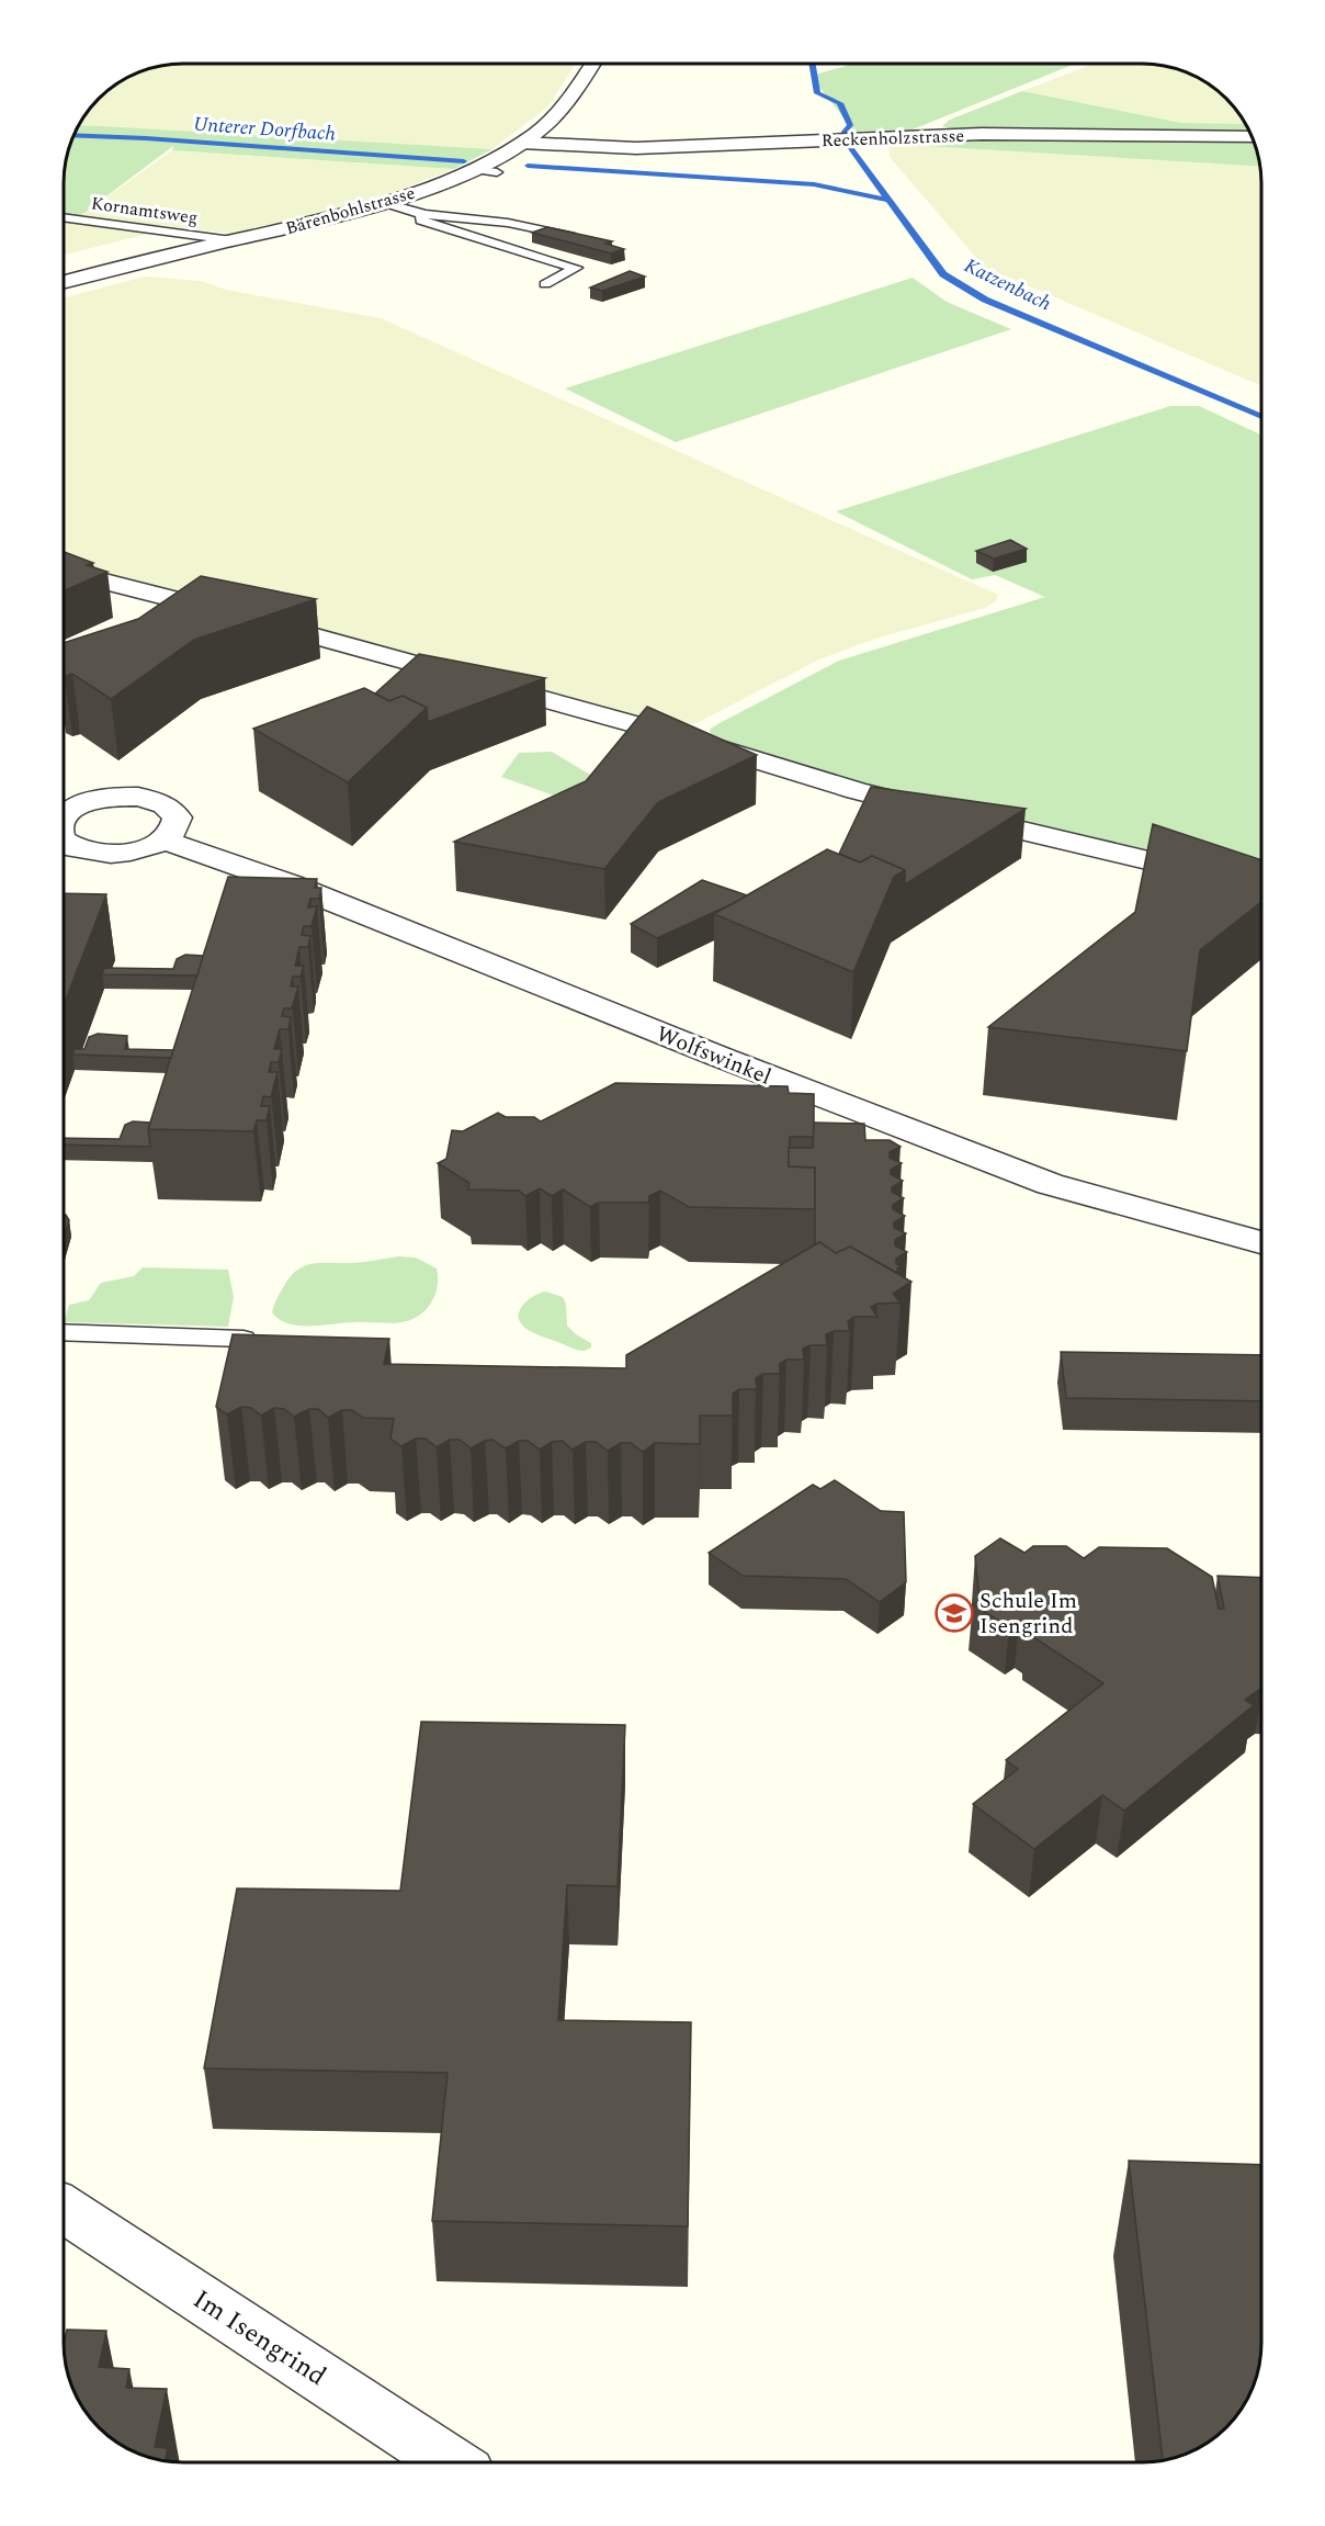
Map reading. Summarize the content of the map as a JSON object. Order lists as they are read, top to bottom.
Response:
{
  "streets": {
    "street": [
      "Reckenholzstrasse",
      "Bärenbohlstrasse",
      "Wolfswinkel",
      "Im Isengrind"
    ],
    "lane": ["Kornamtsweg"]
  },
  "crossings": [
    ["Reckenholzstrasse", "Bärenbohlstrasse"],
    ["Kornamtsweg", "Bärenbohlstrasse"]
  ],
  "water": ["Unterer Dorfbach", "Katzenbach"],
  "places": {
    "school or university": ["Schule Im Isengrind"]
  }
}
